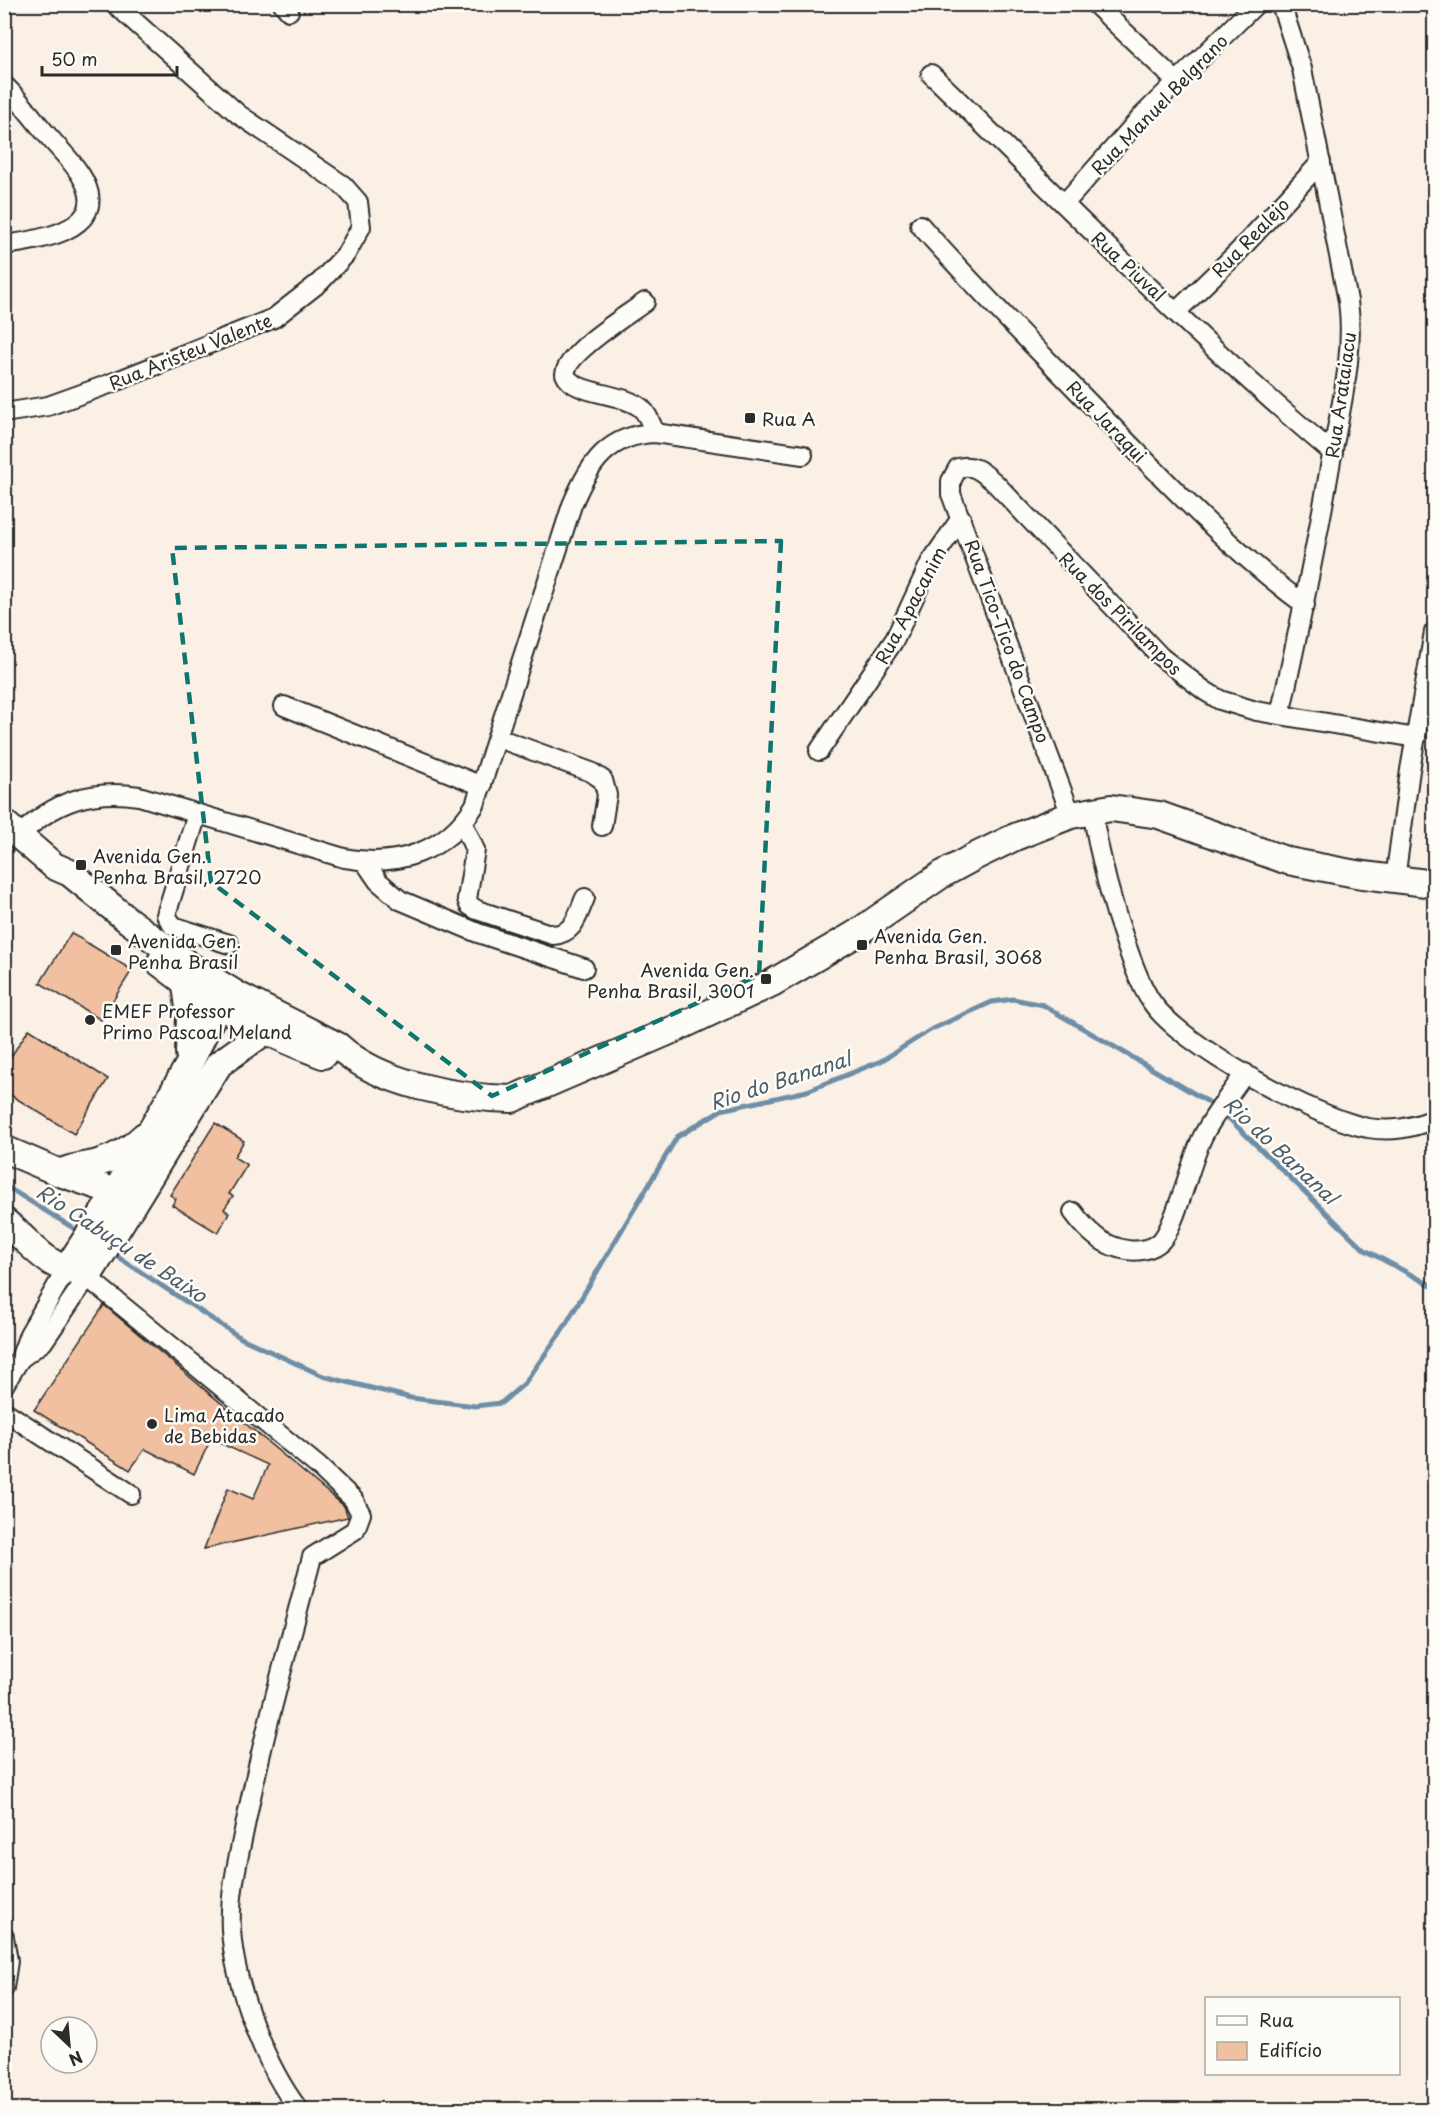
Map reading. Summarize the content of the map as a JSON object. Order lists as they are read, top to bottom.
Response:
{
  "streets": {
    "street": [
      "Rua Manuel Belgrano",
      "Rua Realejo",
      "Rua Piuval",
      "Rua Aristeu Valente",
      "Rua Arataiacu",
      "Rua Jaraqui",
      "Rua Apacanim",
      "Rua dos Pirilampos",
      "Rua Tico-Tico do Campo"
    ]
  },
  "crossings": [
    ["Rua Manuel Belgrano", "Rua Piuval"],
    ["Rua Realejo", "Rua Piuval"],
    ["Rua Realejo", "Rua Arataiacu"],
    ["Rua Piuval", "Rua Arataiacu"],
    ["Rua Arataiacu", "Rua Jaraqui"],
    ["Rua Arataiacu", "Rua dos Pirilampos"],
    ["Rua Apacanim", "Rua Tico-Tico do Campo"],
    ["Rua dos Pirilampos", "Rua Tico-Tico do Campo"]
  ],
  "water": ["Rio do Bananal", "Rio Cabuçu de Baixo"],
  "places": {
    "transit": [
      "Rua A",
      "Avenida Gen. Penha Brasil, 2720",
      "Avenida Gen. Penha Brasil, 3068",
      "Avenida Gen. Penha Brasil",
      "Avenida Gen. Penha Brasil, 3001"
    ],
    "other": ["EMEF Professor Primo Pascoal Meland", "Lima Atacado de Bebidas"]
  },
  "legend": ["Rua", "Edifício"],
  "scale_bar": "50 m",
  "north": "bottom right"
}
